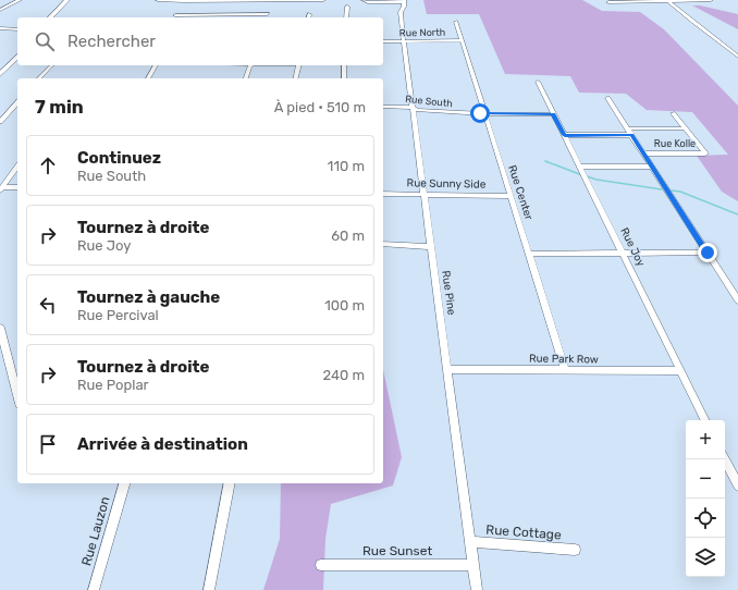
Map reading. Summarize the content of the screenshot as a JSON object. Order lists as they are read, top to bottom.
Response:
{
  "streets": {
    "street": [
      "Rue North",
      "Rue South",
      "Rue Kolle",
      "Rue Sunny Side",
      "Rue Center",
      "Rue Joy",
      "Rue Pine",
      "Rue Park Row",
      "Rue Lauzon",
      "Rue Cottage",
      "Rue Sunset"
    ]
  },
  "crossings": [
    ["Rue North", "Rue Center"],
    ["Rue North", "Rue Pine"],
    ["Rue South", "Rue Center"],
    ["Rue South", "Rue Joy"],
    ["Rue South", "Rue Pine"],
    ["Rue Sunny Side", "Rue Center"],
    ["Rue Sunny Side", "Rue Pine"],
    ["Rue Center", "Rue Park Row"],
    ["Rue Joy", "Rue Park Row"],
    ["Rue Pine", "Rue Park Row"],
    ["Rue Pine", "Rue Cottage"],
    ["Rue Pine", "Rue Sunset"]
  ],
  "page": {
    "search": "Rechercher",
    "heading": ["7 min", "À pied · 510 m"],
    "list": [
      ["Continuez", "Rue South", "110 m"],
      ["Tournez à droite", "Rue Joy", "60 m"],
      ["Tournez à gauche", "Rue Percival", "100 m"],
      ["Tournez à droite", "Rue Poplar", "240 m"],
      "Arrivée à destination"
    ],
    "map_buttons": ["+", "−"]
  }
}
